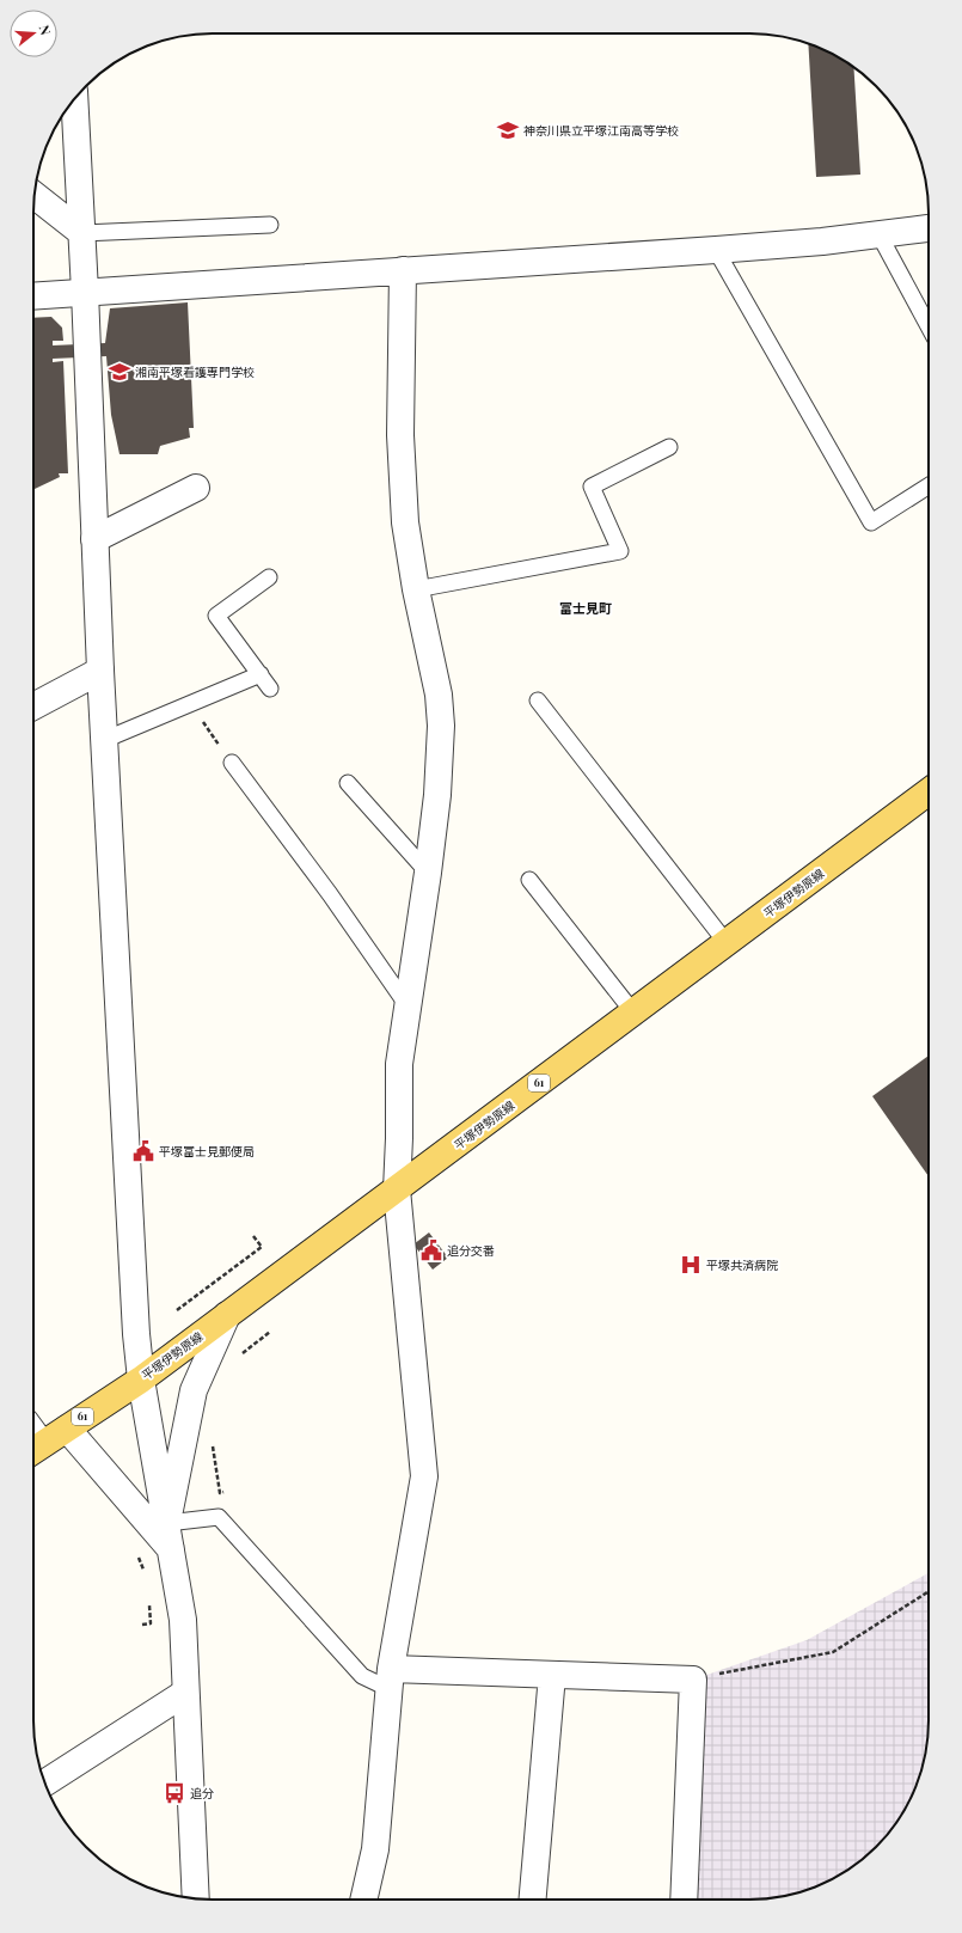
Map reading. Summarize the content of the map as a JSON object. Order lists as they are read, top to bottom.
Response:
{
  "streets": {
    "main road": ["平塚伊勢原線", "61"]
  },
  "districts": ["富士見町"],
  "places": {
    "school or university": ["神奈川県立平塚江南高等学校", "湘南平塚看護専門学校"],
    "public building": ["平塚富士見郵便局", "追分交番"],
    "hospital": ["平塚共済病院"],
    "bus stop": ["追分"]
  },
  "north": "right"
}
